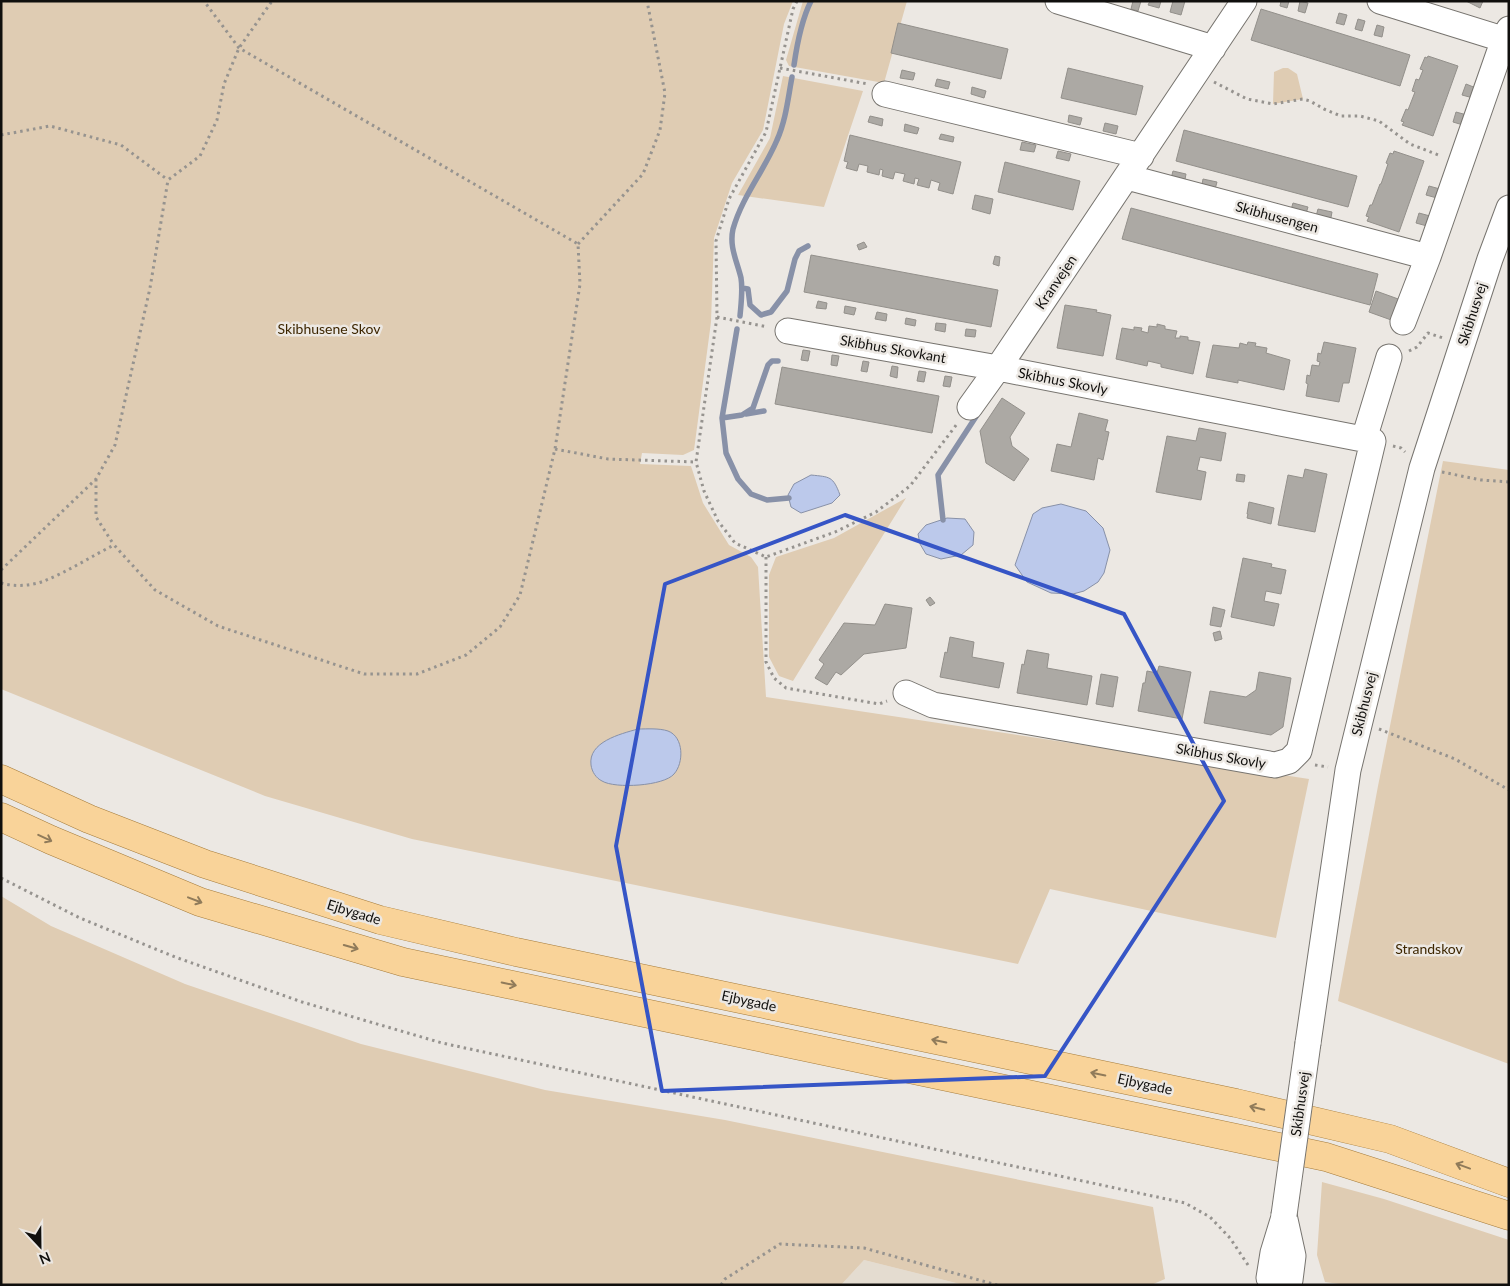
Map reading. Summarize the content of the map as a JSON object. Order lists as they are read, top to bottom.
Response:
{
  "streets": {
    "main road": ["Ejbygade"],
    "street": [
      "Skibhusengen",
      "Kranvejen",
      "Skibhusvej",
      "Skibhus Skovkant",
      "Skibhus Skovly"
    ]
  },
  "crossings": [
    ["Skibhusengen", "Kranvejen"],
    ["Kranvejen", "Skibhus Skovkant"],
    ["Kranvejen", "Skibhus Skovly"],
    ["Skibhus Skovkant", "Skibhus Skovly"]
  ],
  "parks": ["Skibhusene Skov", "Strandskov"],
  "north": "bottom"
}
